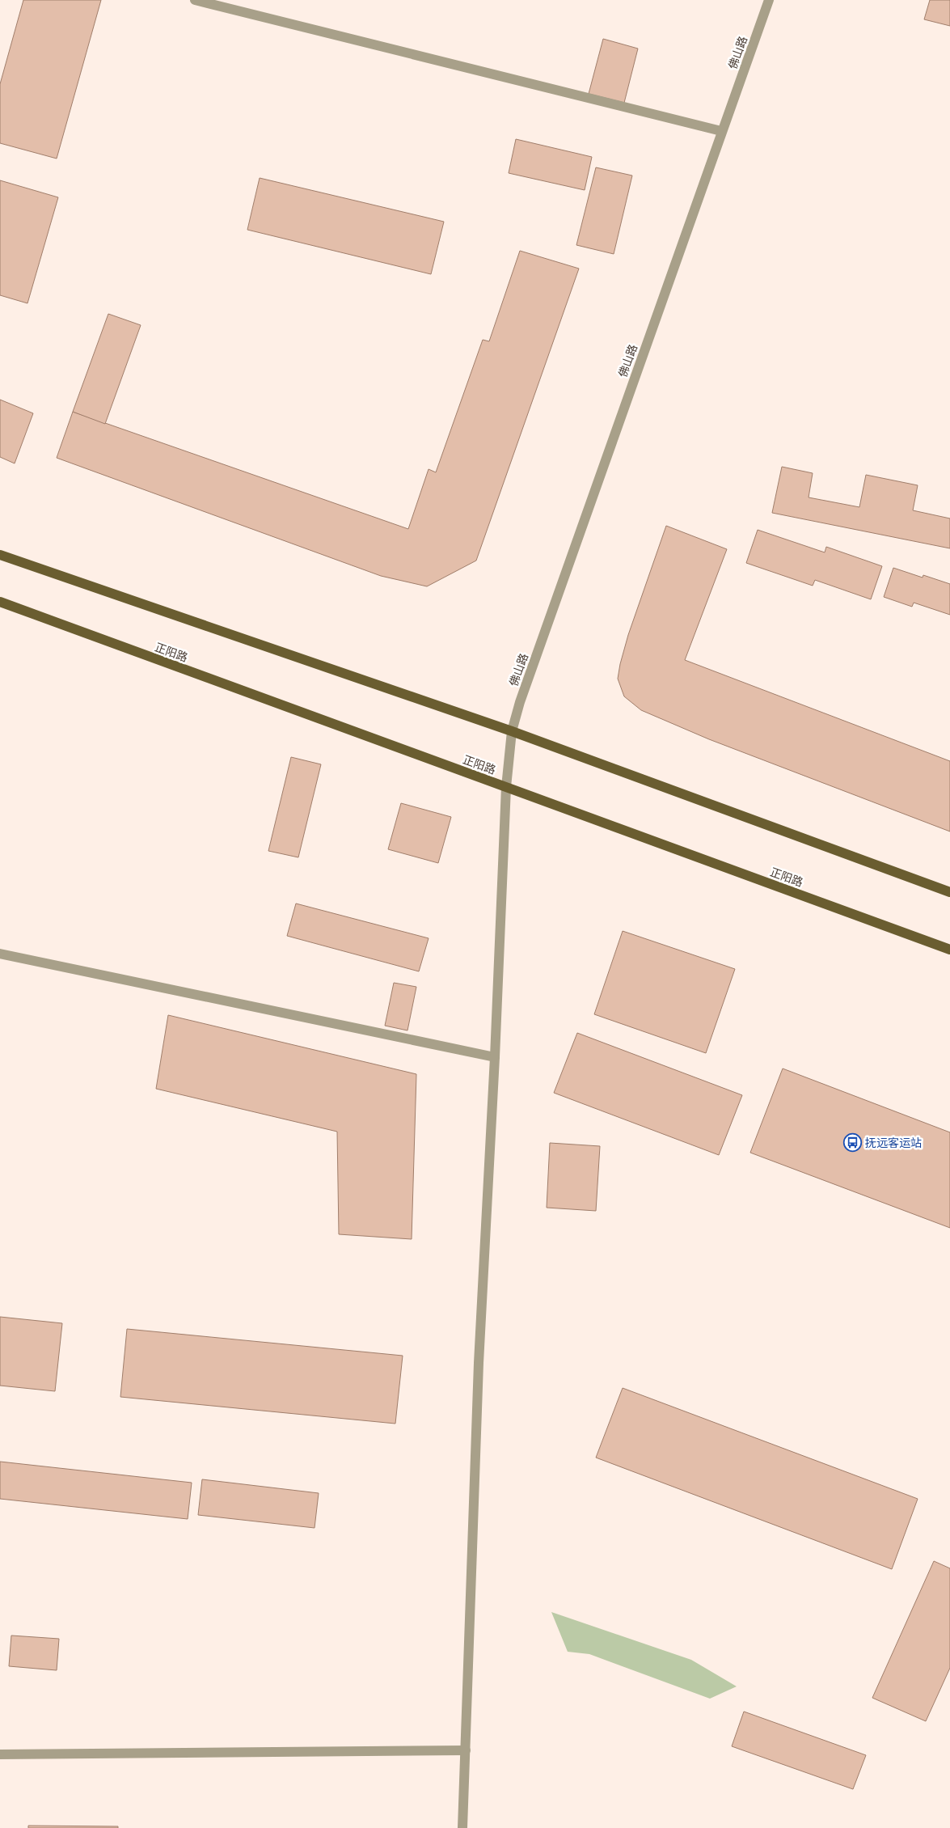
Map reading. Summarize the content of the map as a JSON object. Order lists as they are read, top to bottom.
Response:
{
  "streets": {
    "main road": ["正阳路"],
    "street": ["佛山路"]
  },
  "crossings": [
    ["佛山路", "正阳路"]
  ],
  "places": {
    "bus stop": ["抚远客运站"]
  }
}
